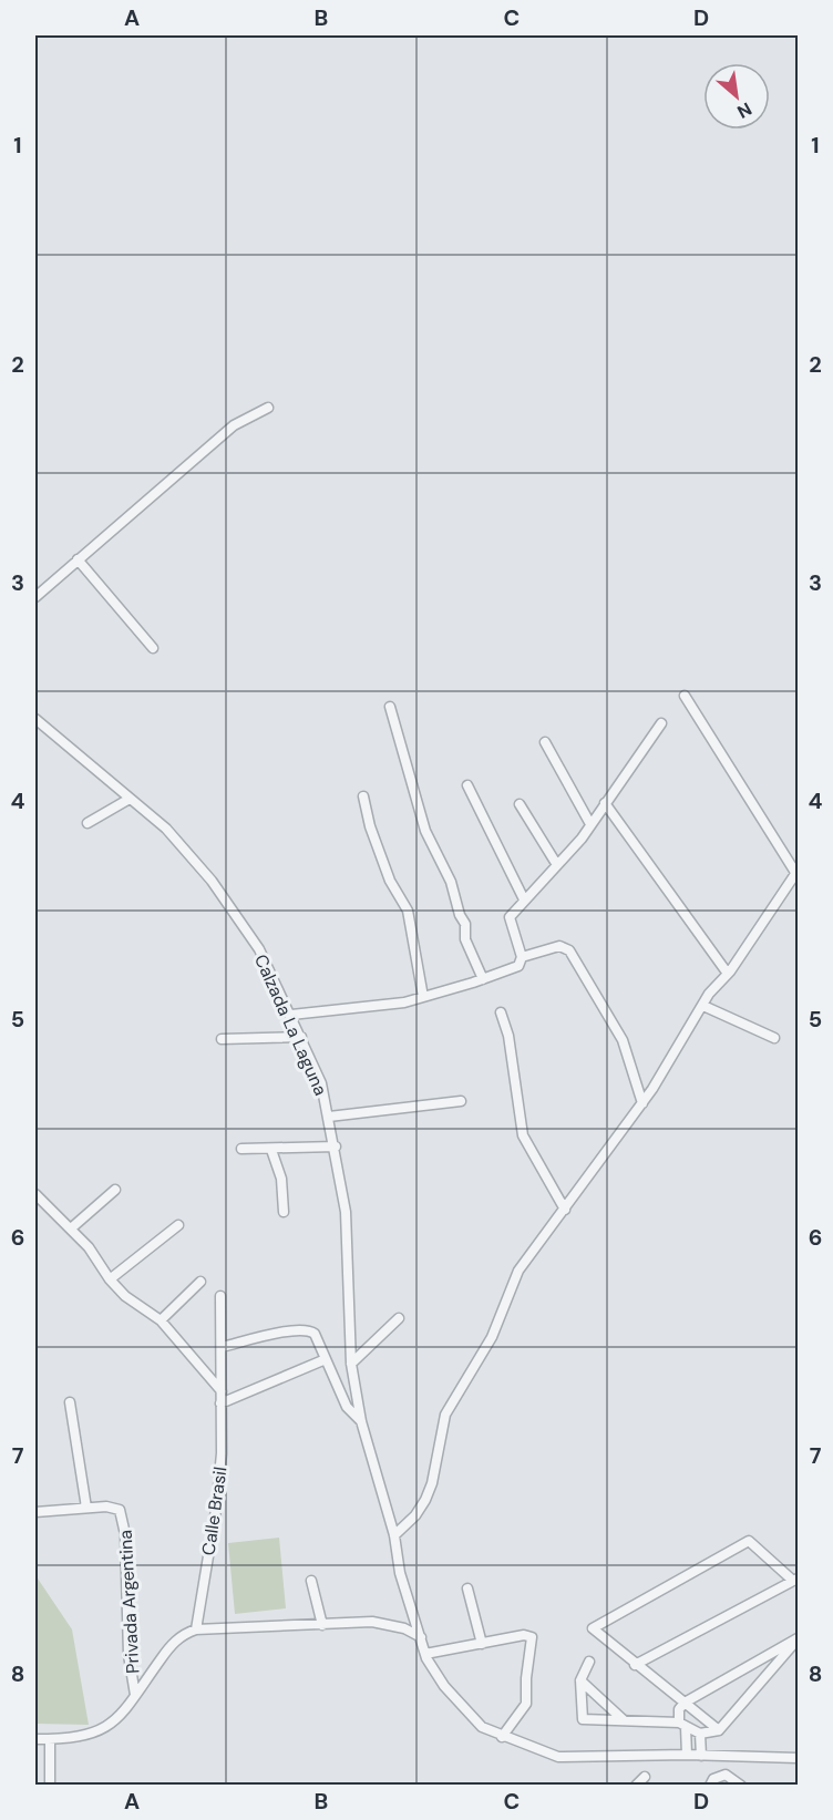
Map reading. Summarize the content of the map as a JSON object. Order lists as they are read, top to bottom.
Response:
{
  "streets": {
    "street": ["Calzada La Laguna", "Calle Brasil", "Privada Argentina"]
  },
  "north": "bottom right",
  "grid": {
    "columns": [
      "A",
      "B",
      "C",
      "D"
    ],
    "rows": [
      "1",
      "2",
      "3",
      "4",
      "5",
      "6",
      "7",
      "8"
    ]
  }
}
